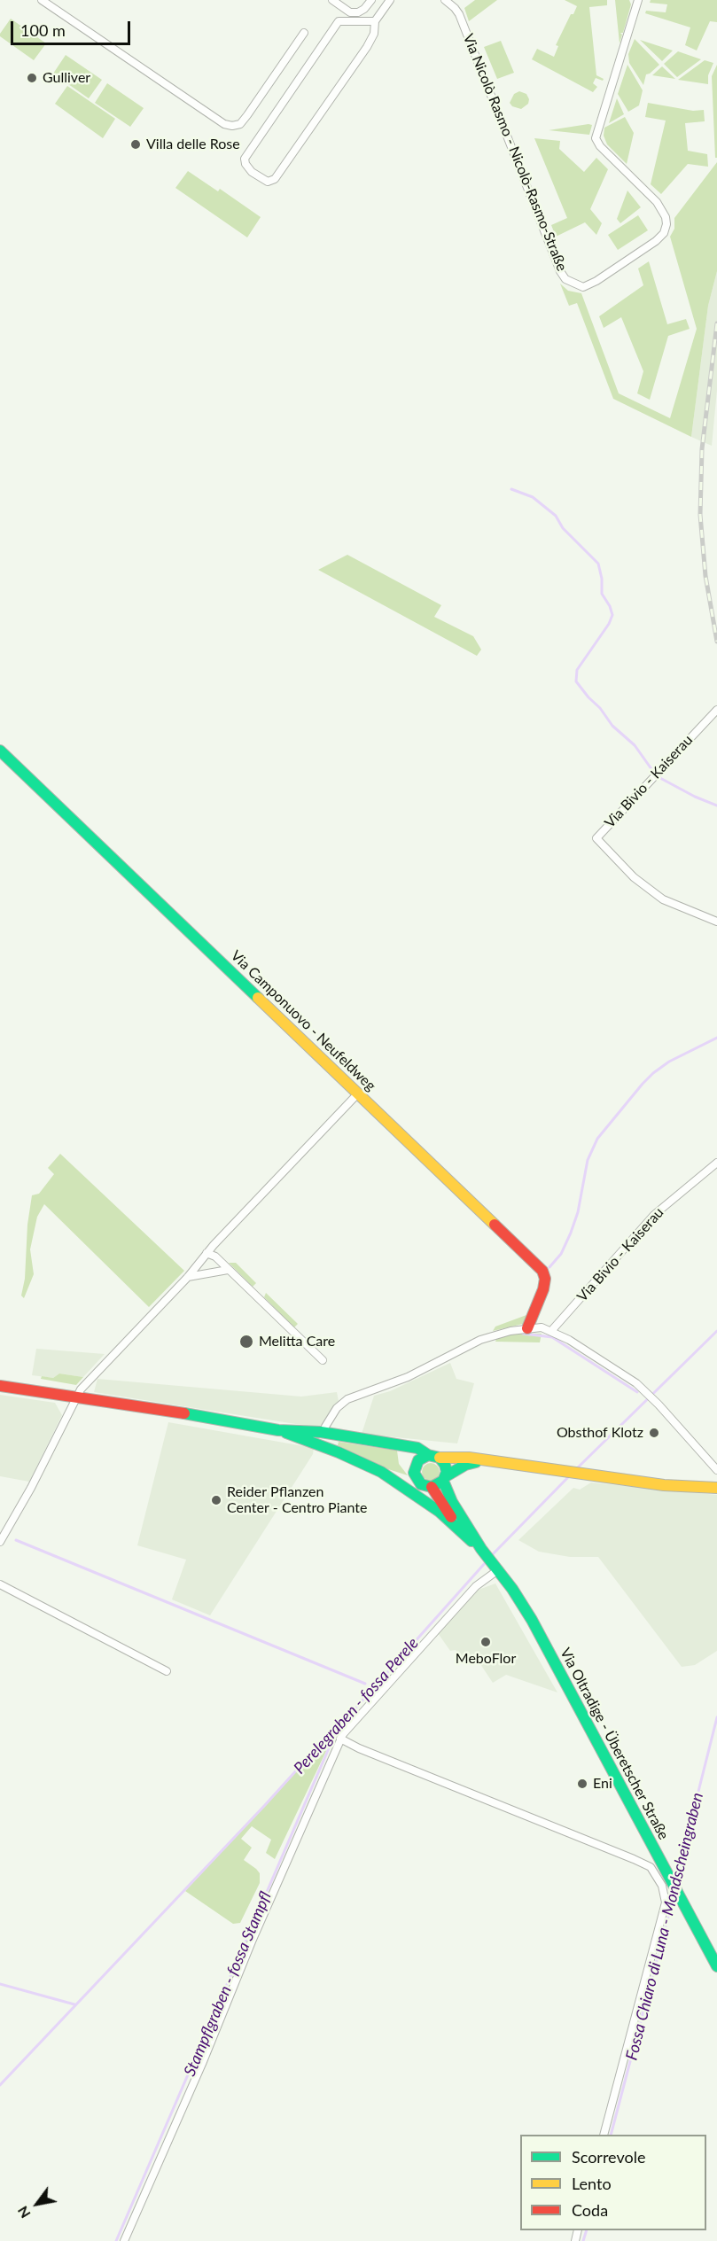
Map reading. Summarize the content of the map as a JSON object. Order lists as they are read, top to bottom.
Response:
{
  "streets": {
    "main road": ["Via Camponuovo - Neufeldweg", "Via Oltradige - Überetscher Straße"],
    "street": ["Via Nicolò Rasmo - Nicolò-Rasmo-Straße", "Via Bivio - Kaiserau"]
  },
  "water": ["Perelegraben - fossa Perele", "Fossa Chiaro di Luna - Mondscheingraben", "Stampflgraben - fossa Stampfl"],
  "places": [
    "Gulliver",
    "Villa delle Rose",
    "Melitta Care",
    "Obsthof Klotz",
    "Reider Pflanzen Center - Centro Piante",
    "MeboFlor",
    "Eni"
  ],
  "legend": ["Scorrevole", "Lento", "Coda"],
  "scale_bar": "100 m",
  "north": "bottom left"
}
